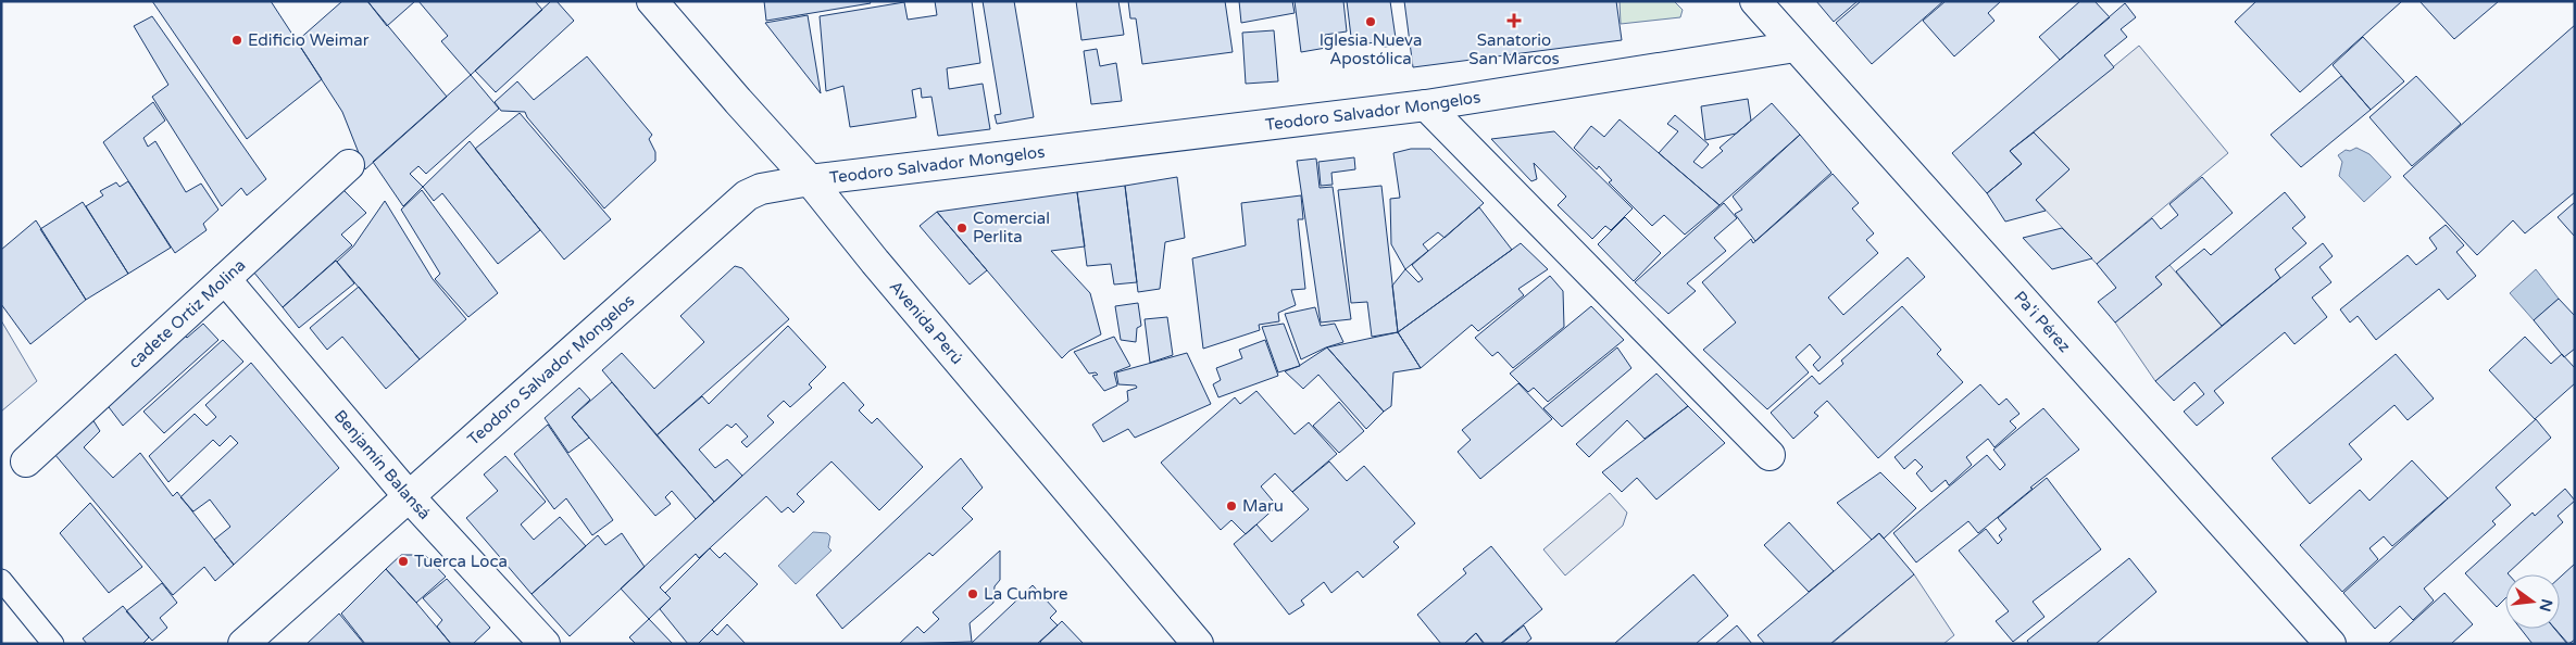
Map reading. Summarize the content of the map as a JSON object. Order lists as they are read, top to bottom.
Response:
{
  "streets": {
    "street": [
      "Teodoro Salvador Mongelos",
      "cadete Ortiz Molina",
      "Avenida Perú",
      "Pa'i Pérez",
      "Benjamín Balansá"
    ]
  },
  "crossings": [
    ["Teodoro Salvador Mongelos", "Avenida Perú"],
    ["Teodoro Salvador Mongelos", "Pa'i Pérez"],
    ["Teodoro Salvador Mongelos", "Benjamín Balansá"],
    ["cadete Ortiz Molina", "Benjamín Balansá"]
  ],
  "places": {
    "health": ["Sanatorio San Marcos"],
    "other": [
      "Iglesia Nueva Apostólica",
      "Edificio Weimar",
      "Comercial Perlita",
      "Maru",
      "Tuerca Loca",
      "La Cumbre"
    ]
  },
  "north": "right"
}
